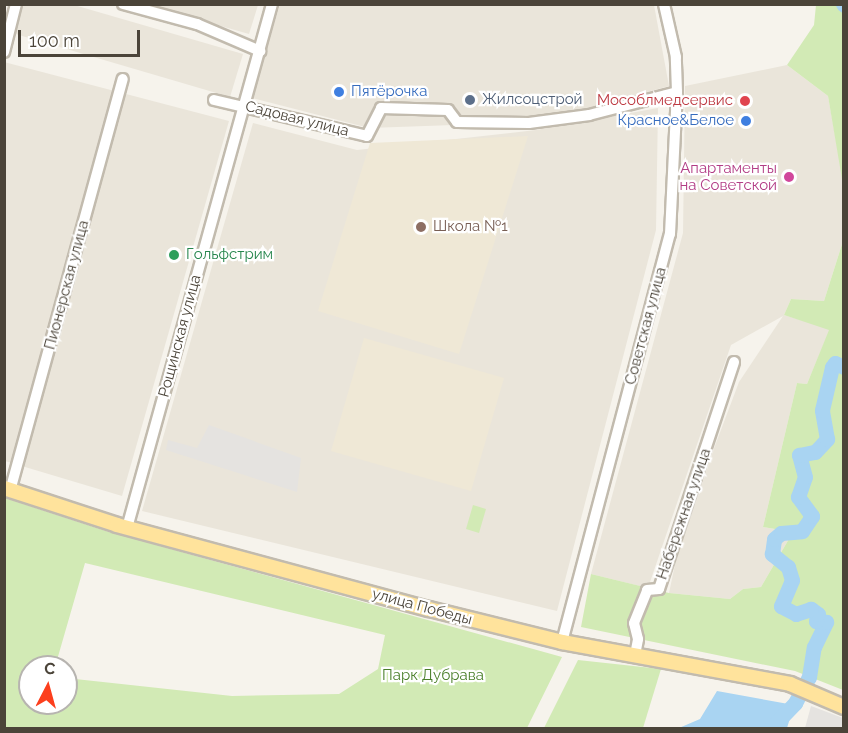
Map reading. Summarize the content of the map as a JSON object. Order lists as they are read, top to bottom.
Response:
{
  "streets": {
    "main road": ["улица Победы"],
    "street": [
      "Садовая улица",
      "Пионерская улица",
      "Советская улица",
      "Рощинская улица",
      "Набережная улица"
    ]
  },
  "crossings": [
    ["Садовая улица", "Советская улица"],
    ["Садовая улица", "Рощинская улица"],
    ["Пионерская улица", "улица Победы"],
    ["Советская улица", "улица Победы"],
    ["Рощинская улица", "улица Победы"],
    ["Набережная улица", "улица Победы"]
  ],
  "parks": ["Парк Дубрава"],
  "places": [
    "Пятёрочка",
    "Жилсоцстрой",
    "Мособлмедсервис",
    "Красное&Белое",
    "Апартаменты на Советской",
    "Школа №1",
    "Гольфстрим"
  ],
  "scale_bar": "100 m",
  "north": "top"
}
